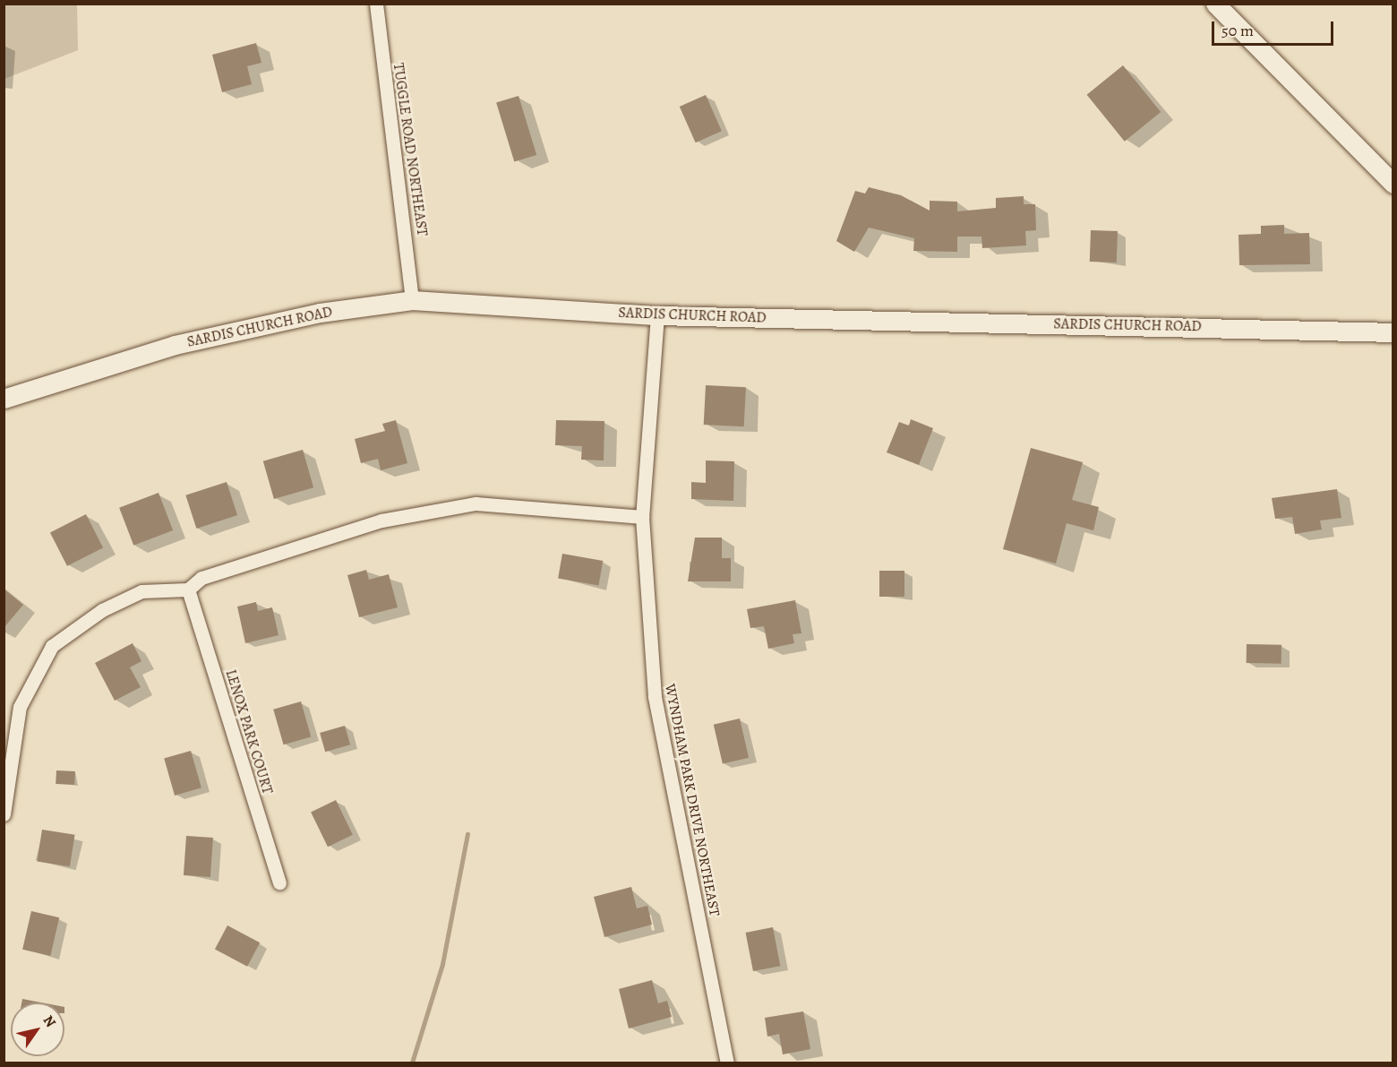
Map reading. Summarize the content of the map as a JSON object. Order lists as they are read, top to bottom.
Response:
{
  "streets": {
    "street": [
      "TUGGLE ROAD NORTHEAST",
      "SARDIS CHURCH ROAD",
      "LENOX PARK COURT",
      "WYNDHAM PARK DRIVE NORTHEAST"
    ]
  },
  "crossings": [
    ["TUGGLE ROAD NORTHEAST", "SARDIS CHURCH ROAD"],
    ["SARDIS CHURCH ROAD", "WYNDHAM PARK DRIVE NORTHEAST"]
  ],
  "scale_bar": "50 m",
  "north": "top right"
}
